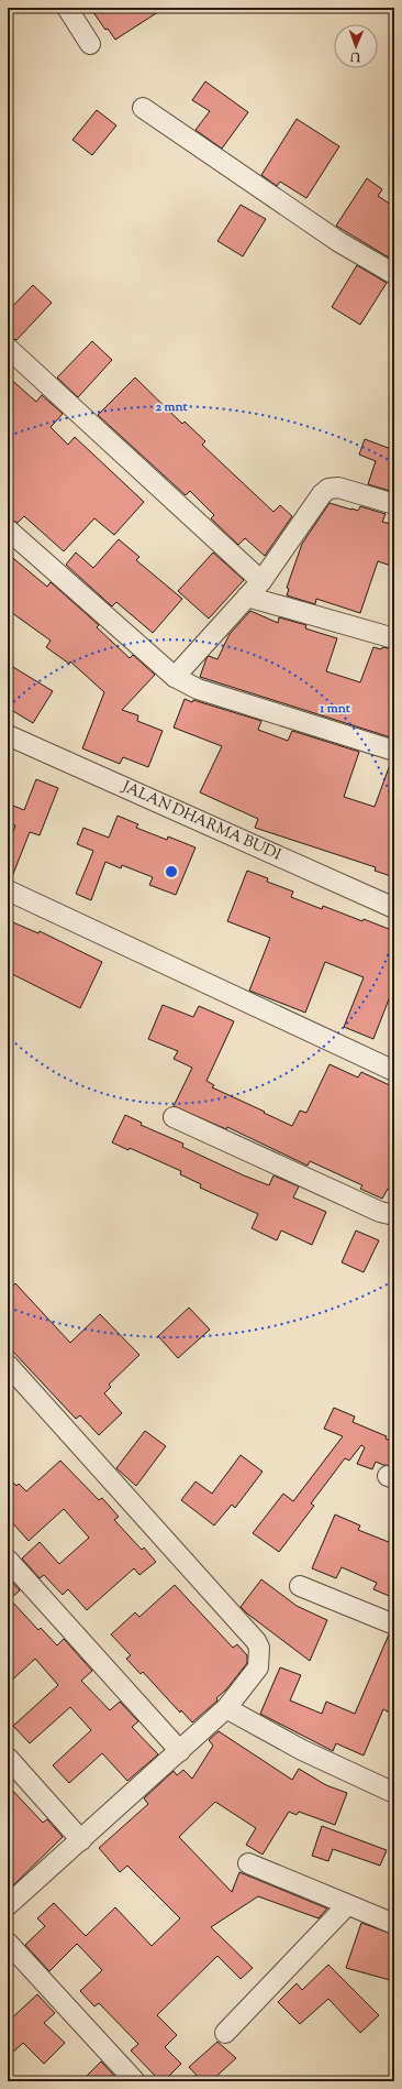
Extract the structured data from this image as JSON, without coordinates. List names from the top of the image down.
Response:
{
  "streets": {
    "street": ["JALAN DHARMA BUDI"]
  },
  "north": "bottom",
  "rings": ["2 mnt", "1 mnt"]
}
